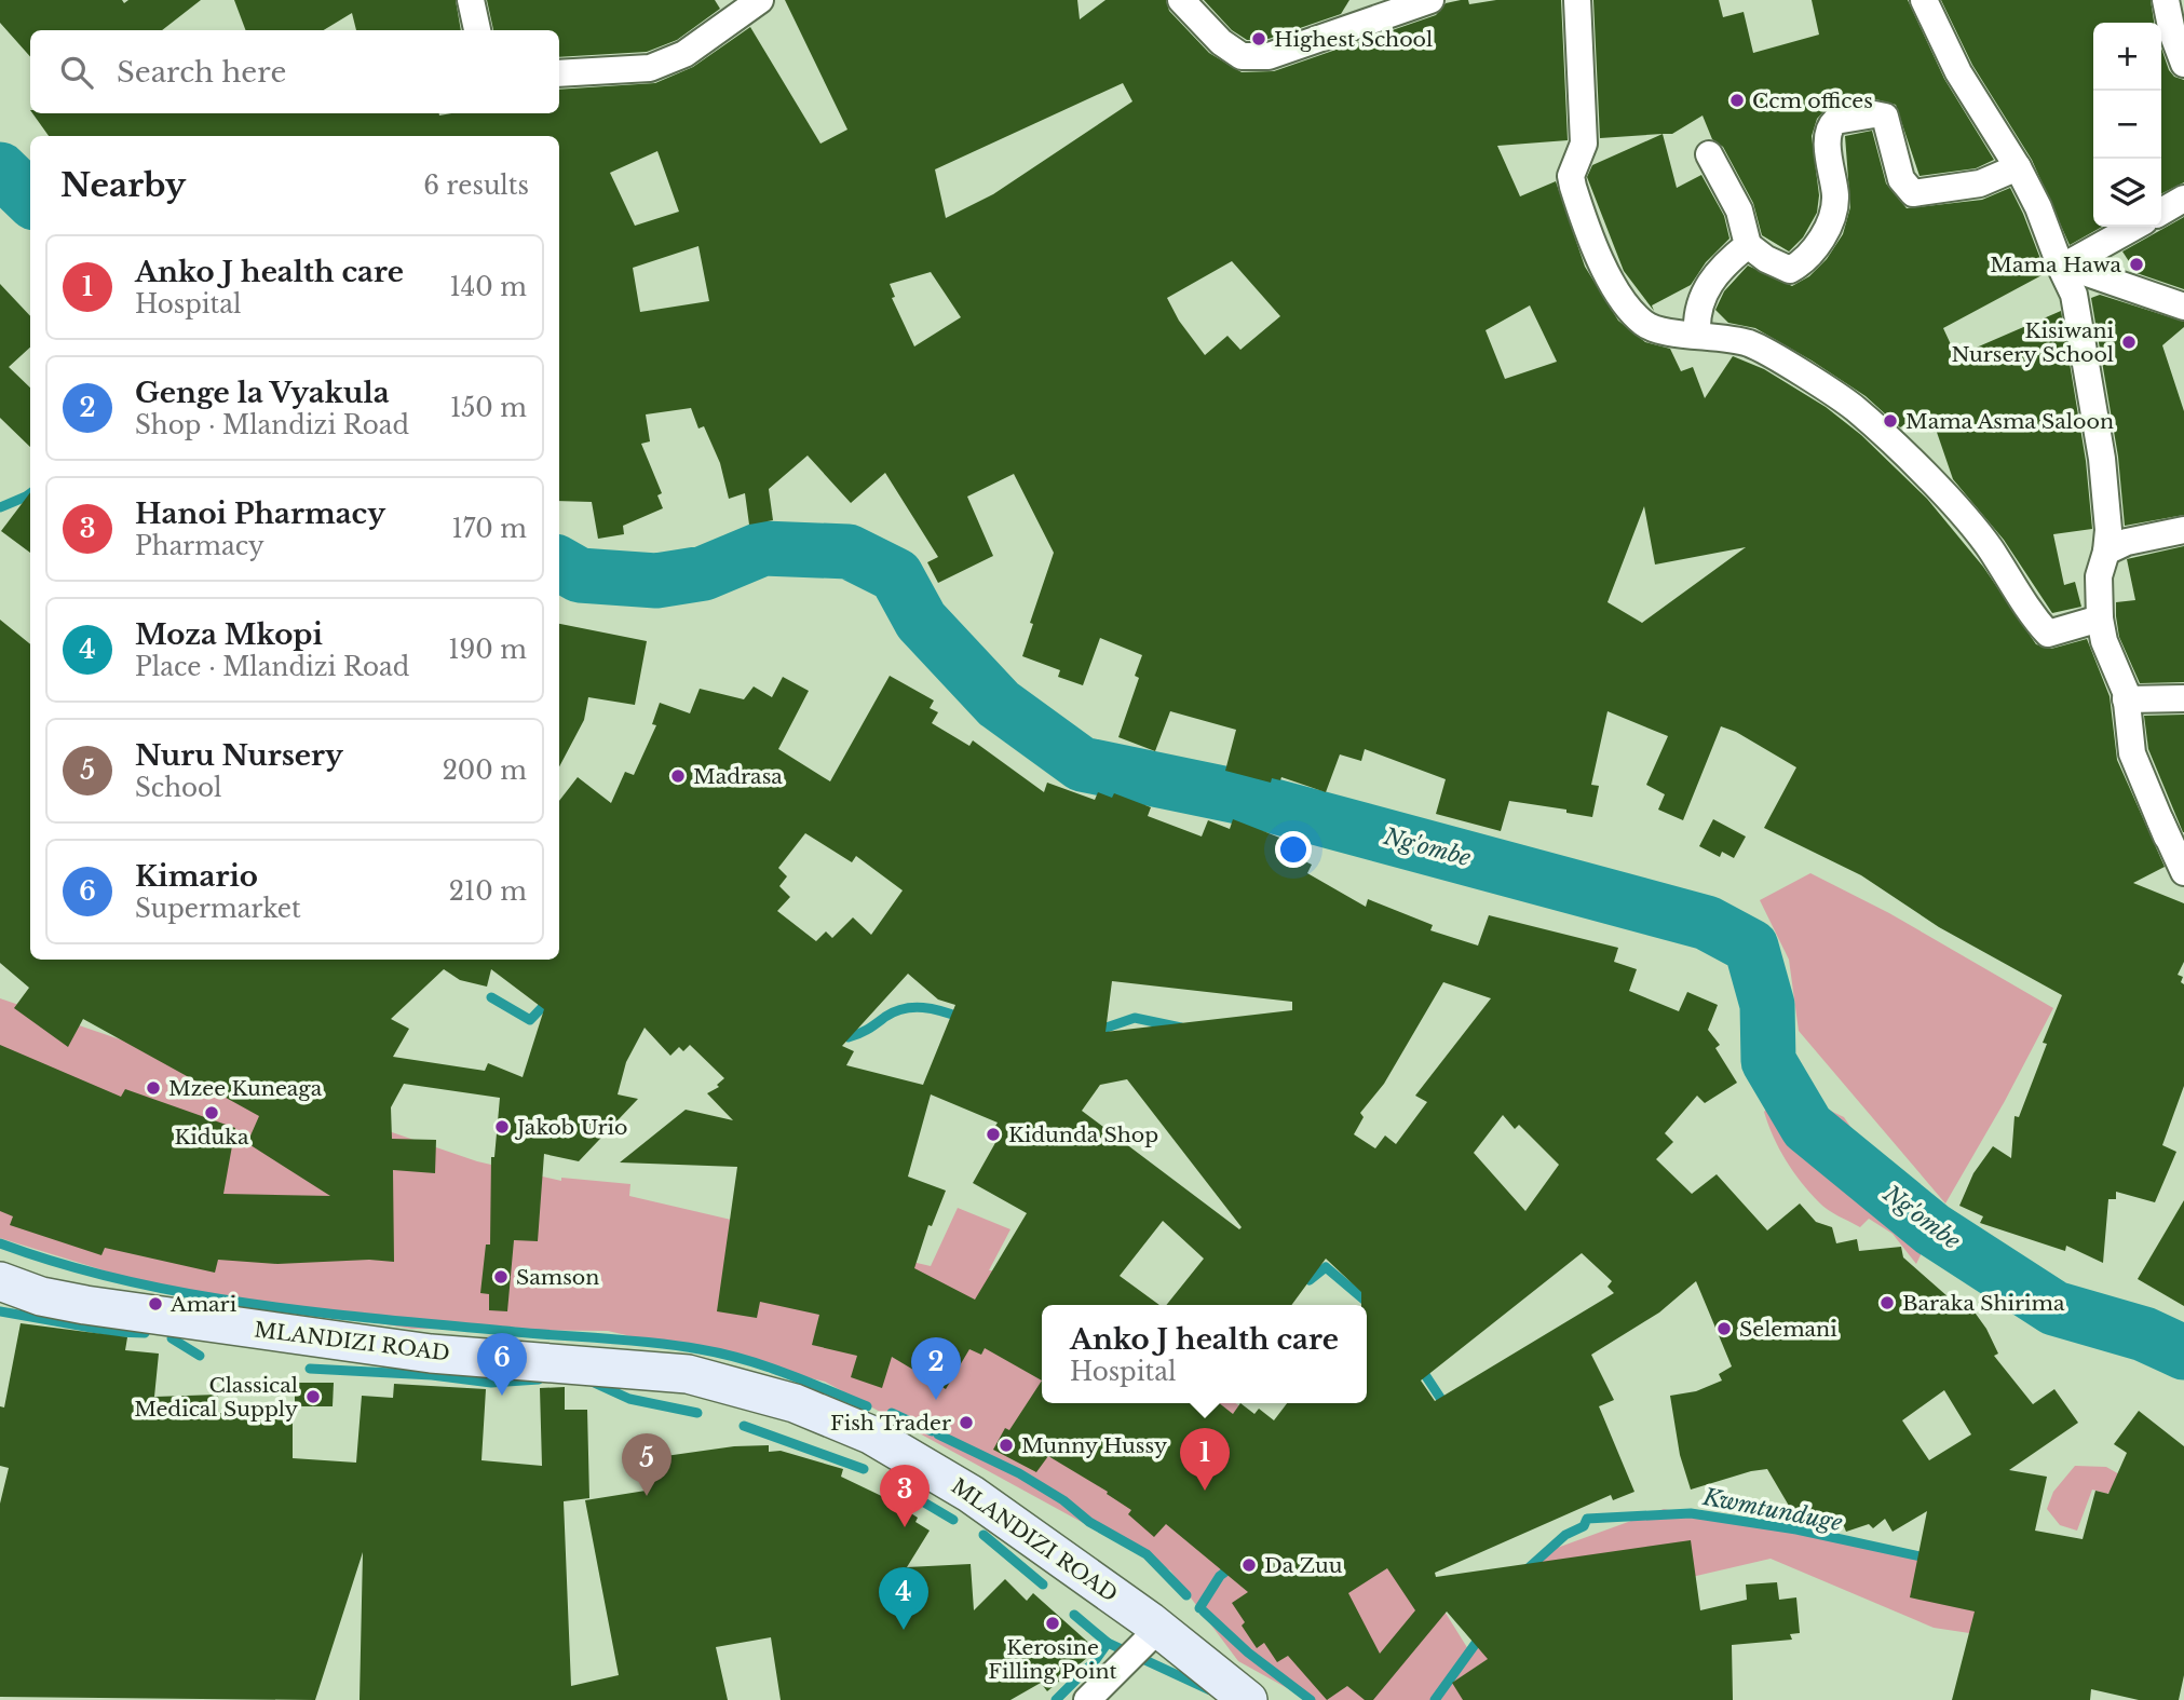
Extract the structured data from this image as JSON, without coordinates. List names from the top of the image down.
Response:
{
  "streets": {
    "street": ["MLANDIZI ROAD"]
  },
  "water": ["Ng'ombe", "Kwmtunduge"],
  "places": [
    "Highest School",
    "Ccm offices",
    "Mama Hawa",
    "Kisiwani Nursery School",
    "Mama Asma Saloon",
    "Madrasa",
    "Mzee Kuneaga",
    "Kiduka",
    "Jakob Urio",
    "Kidunda Shop",
    "Samson",
    "Baraka Shirima",
    "Amari",
    "Selemani",
    "Classical Medical Supply",
    "Fish Trader",
    "Munny Hussy",
    "Da Zuu",
    "Kerosine Filling Point"
  ],
  "page": {
    "map_buttons": ["+", "−"],
    "search": "Search here",
    "heading": ["Nearby", "6 results"],
    "list": [
      {
        "mark": "1",
        "name": "Anko J health care",
        "note": "Hospital",
        "value": "140 m"
      },
      {
        "mark": "2",
        "name": "Genge la Vyakula",
        "note": "Shop · Mlandizi Road",
        "value": "150 m"
      },
      {
        "mark": "3",
        "name": "Hanoi Pharmacy",
        "note": "Pharmacy",
        "value": "170 m"
      },
      {
        "mark": "4",
        "name": "Moza Mkopi",
        "note": "Place · Mlandizi Road",
        "value": "190 m"
      },
      {
        "mark": "5",
        "name": "Nuru Nursery",
        "note": "School",
        "value": "200 m"
      },
      {
        "mark": "6",
        "name": "Kimario",
        "note": "Supermarket",
        "value": "210 m"
      }
    ],
    "popup": ["Anko J health care", "Hospital"],
    "pins": [
      "6",
      "2",
      "1",
      "5",
      "3",
      "4"
    ]
  }
}
